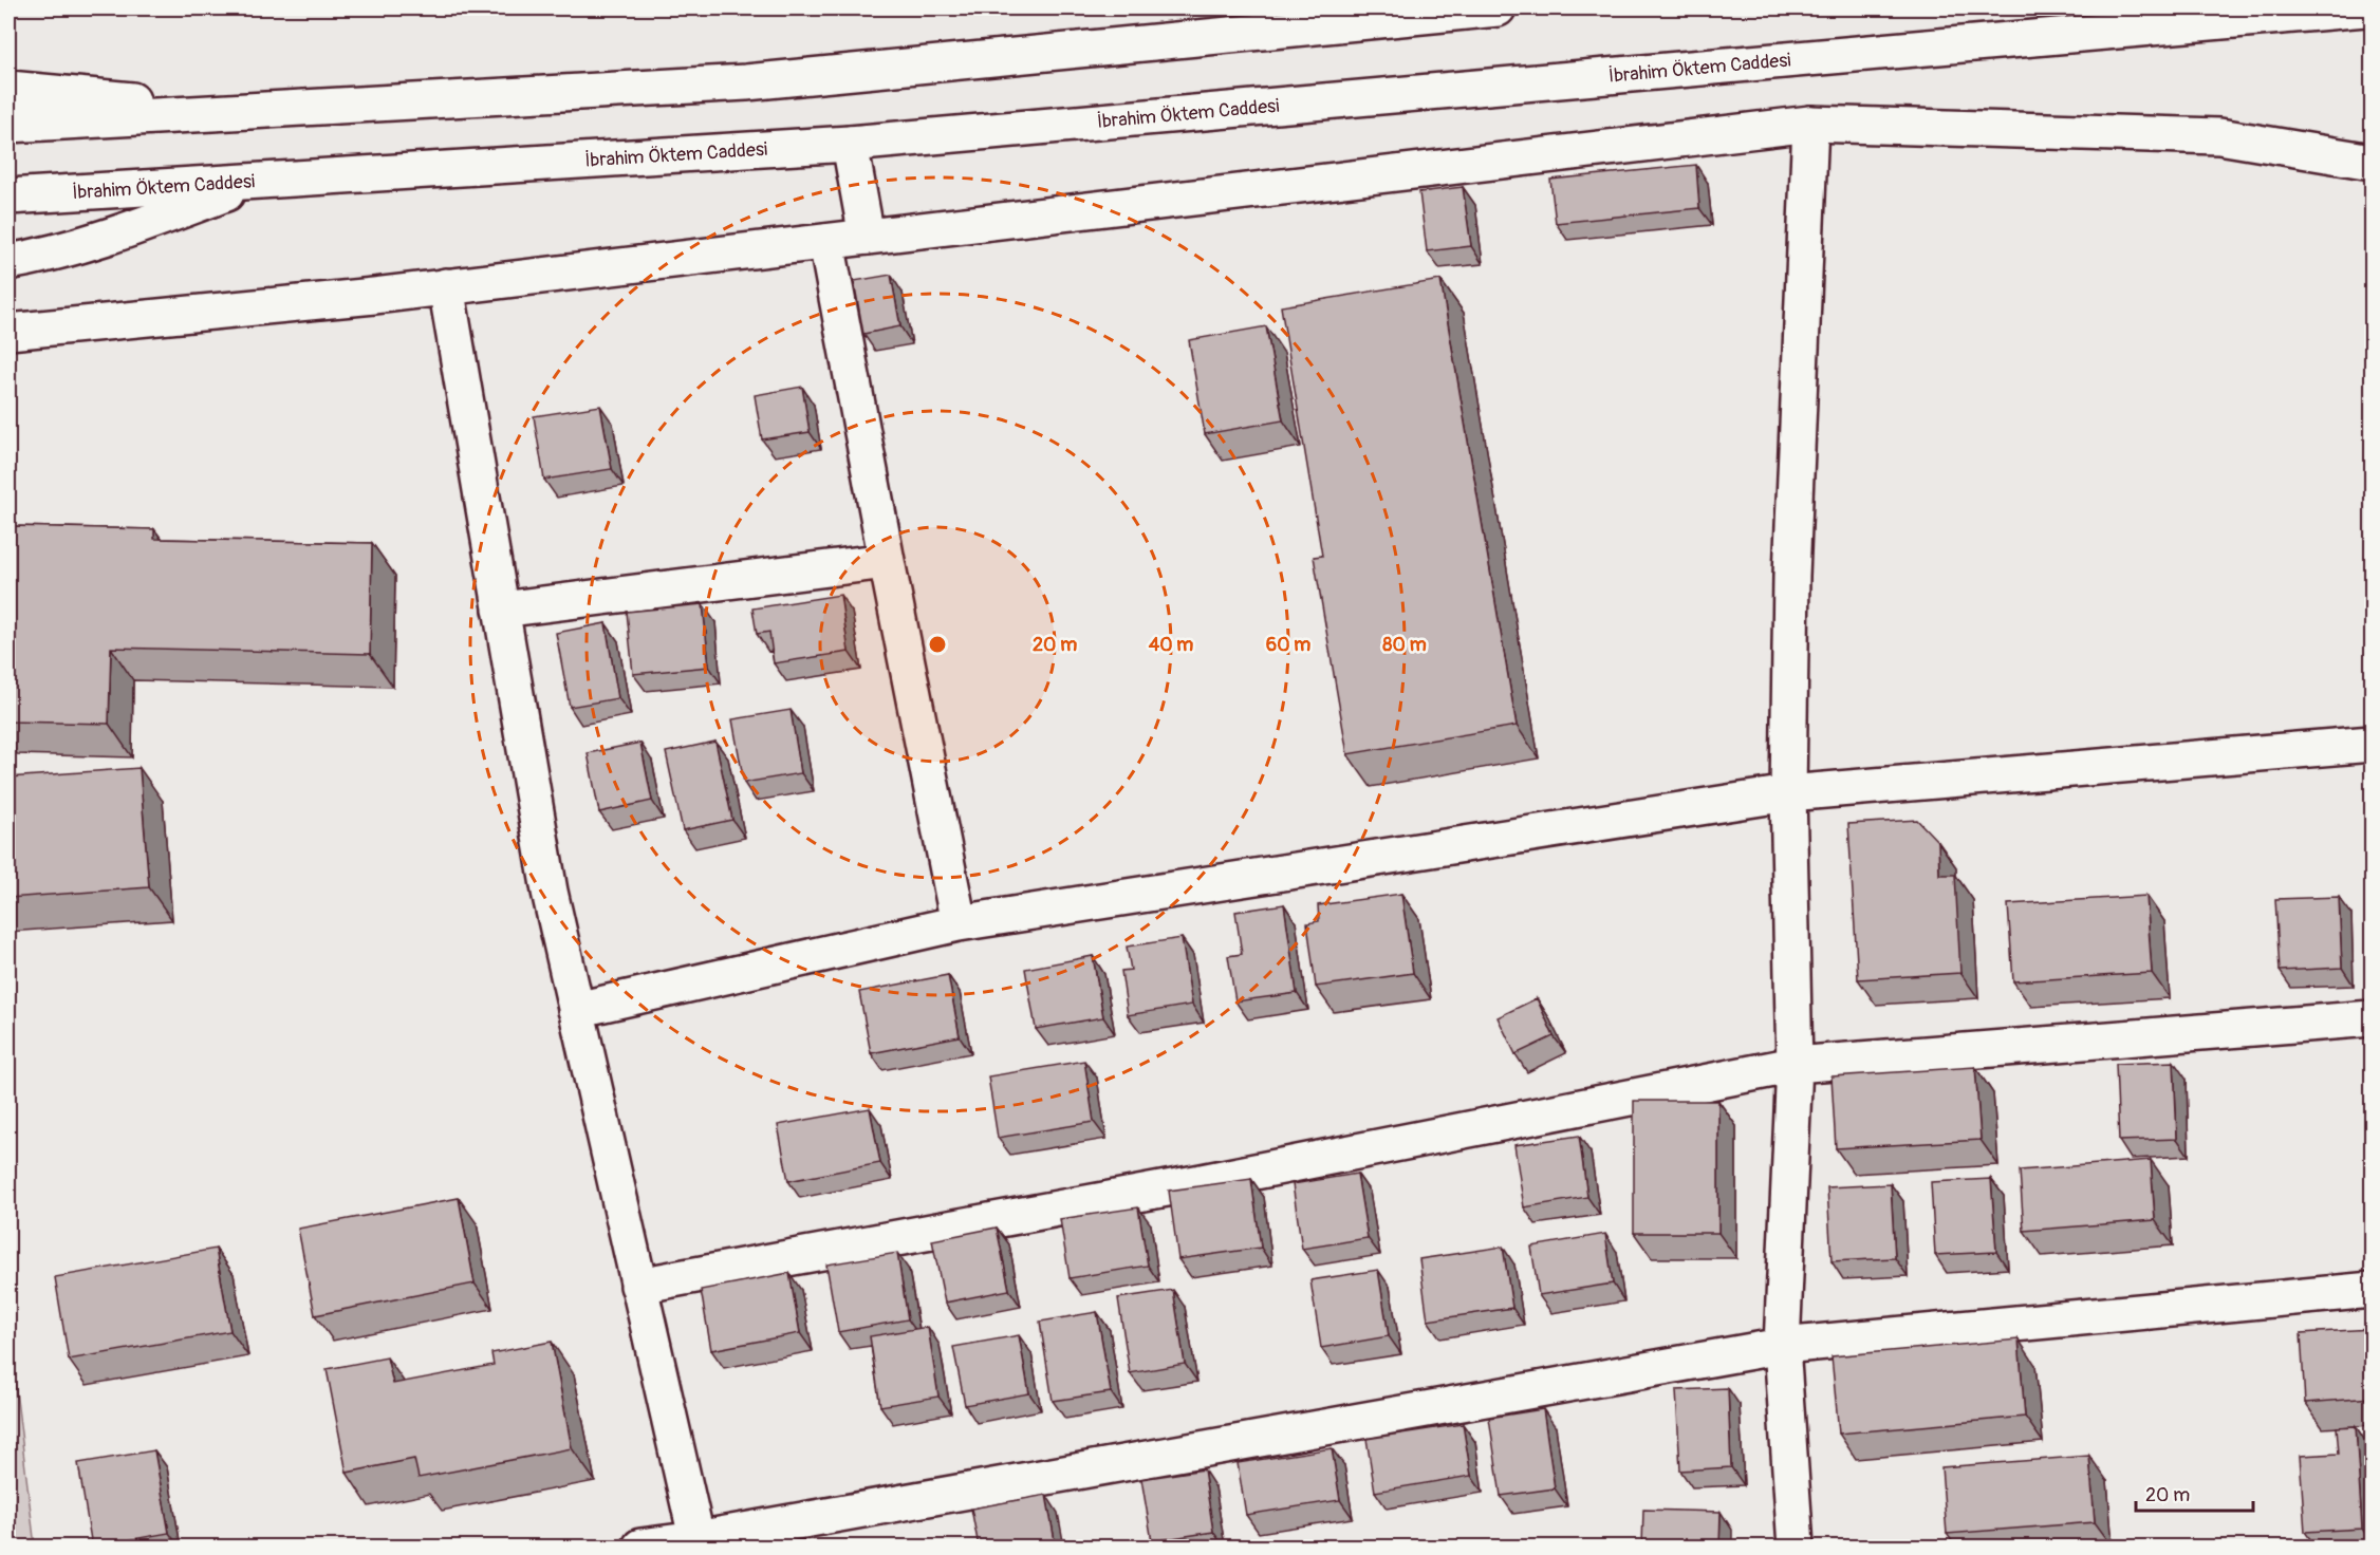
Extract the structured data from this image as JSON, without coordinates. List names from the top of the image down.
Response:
{
  "streets": {
    "street": ["İbrahim Öktem Caddesi"]
  },
  "scale_bar": "20 m",
  "rings": [
    "20 m",
    "40 m",
    "60 m",
    "80 m"
  ]
}
